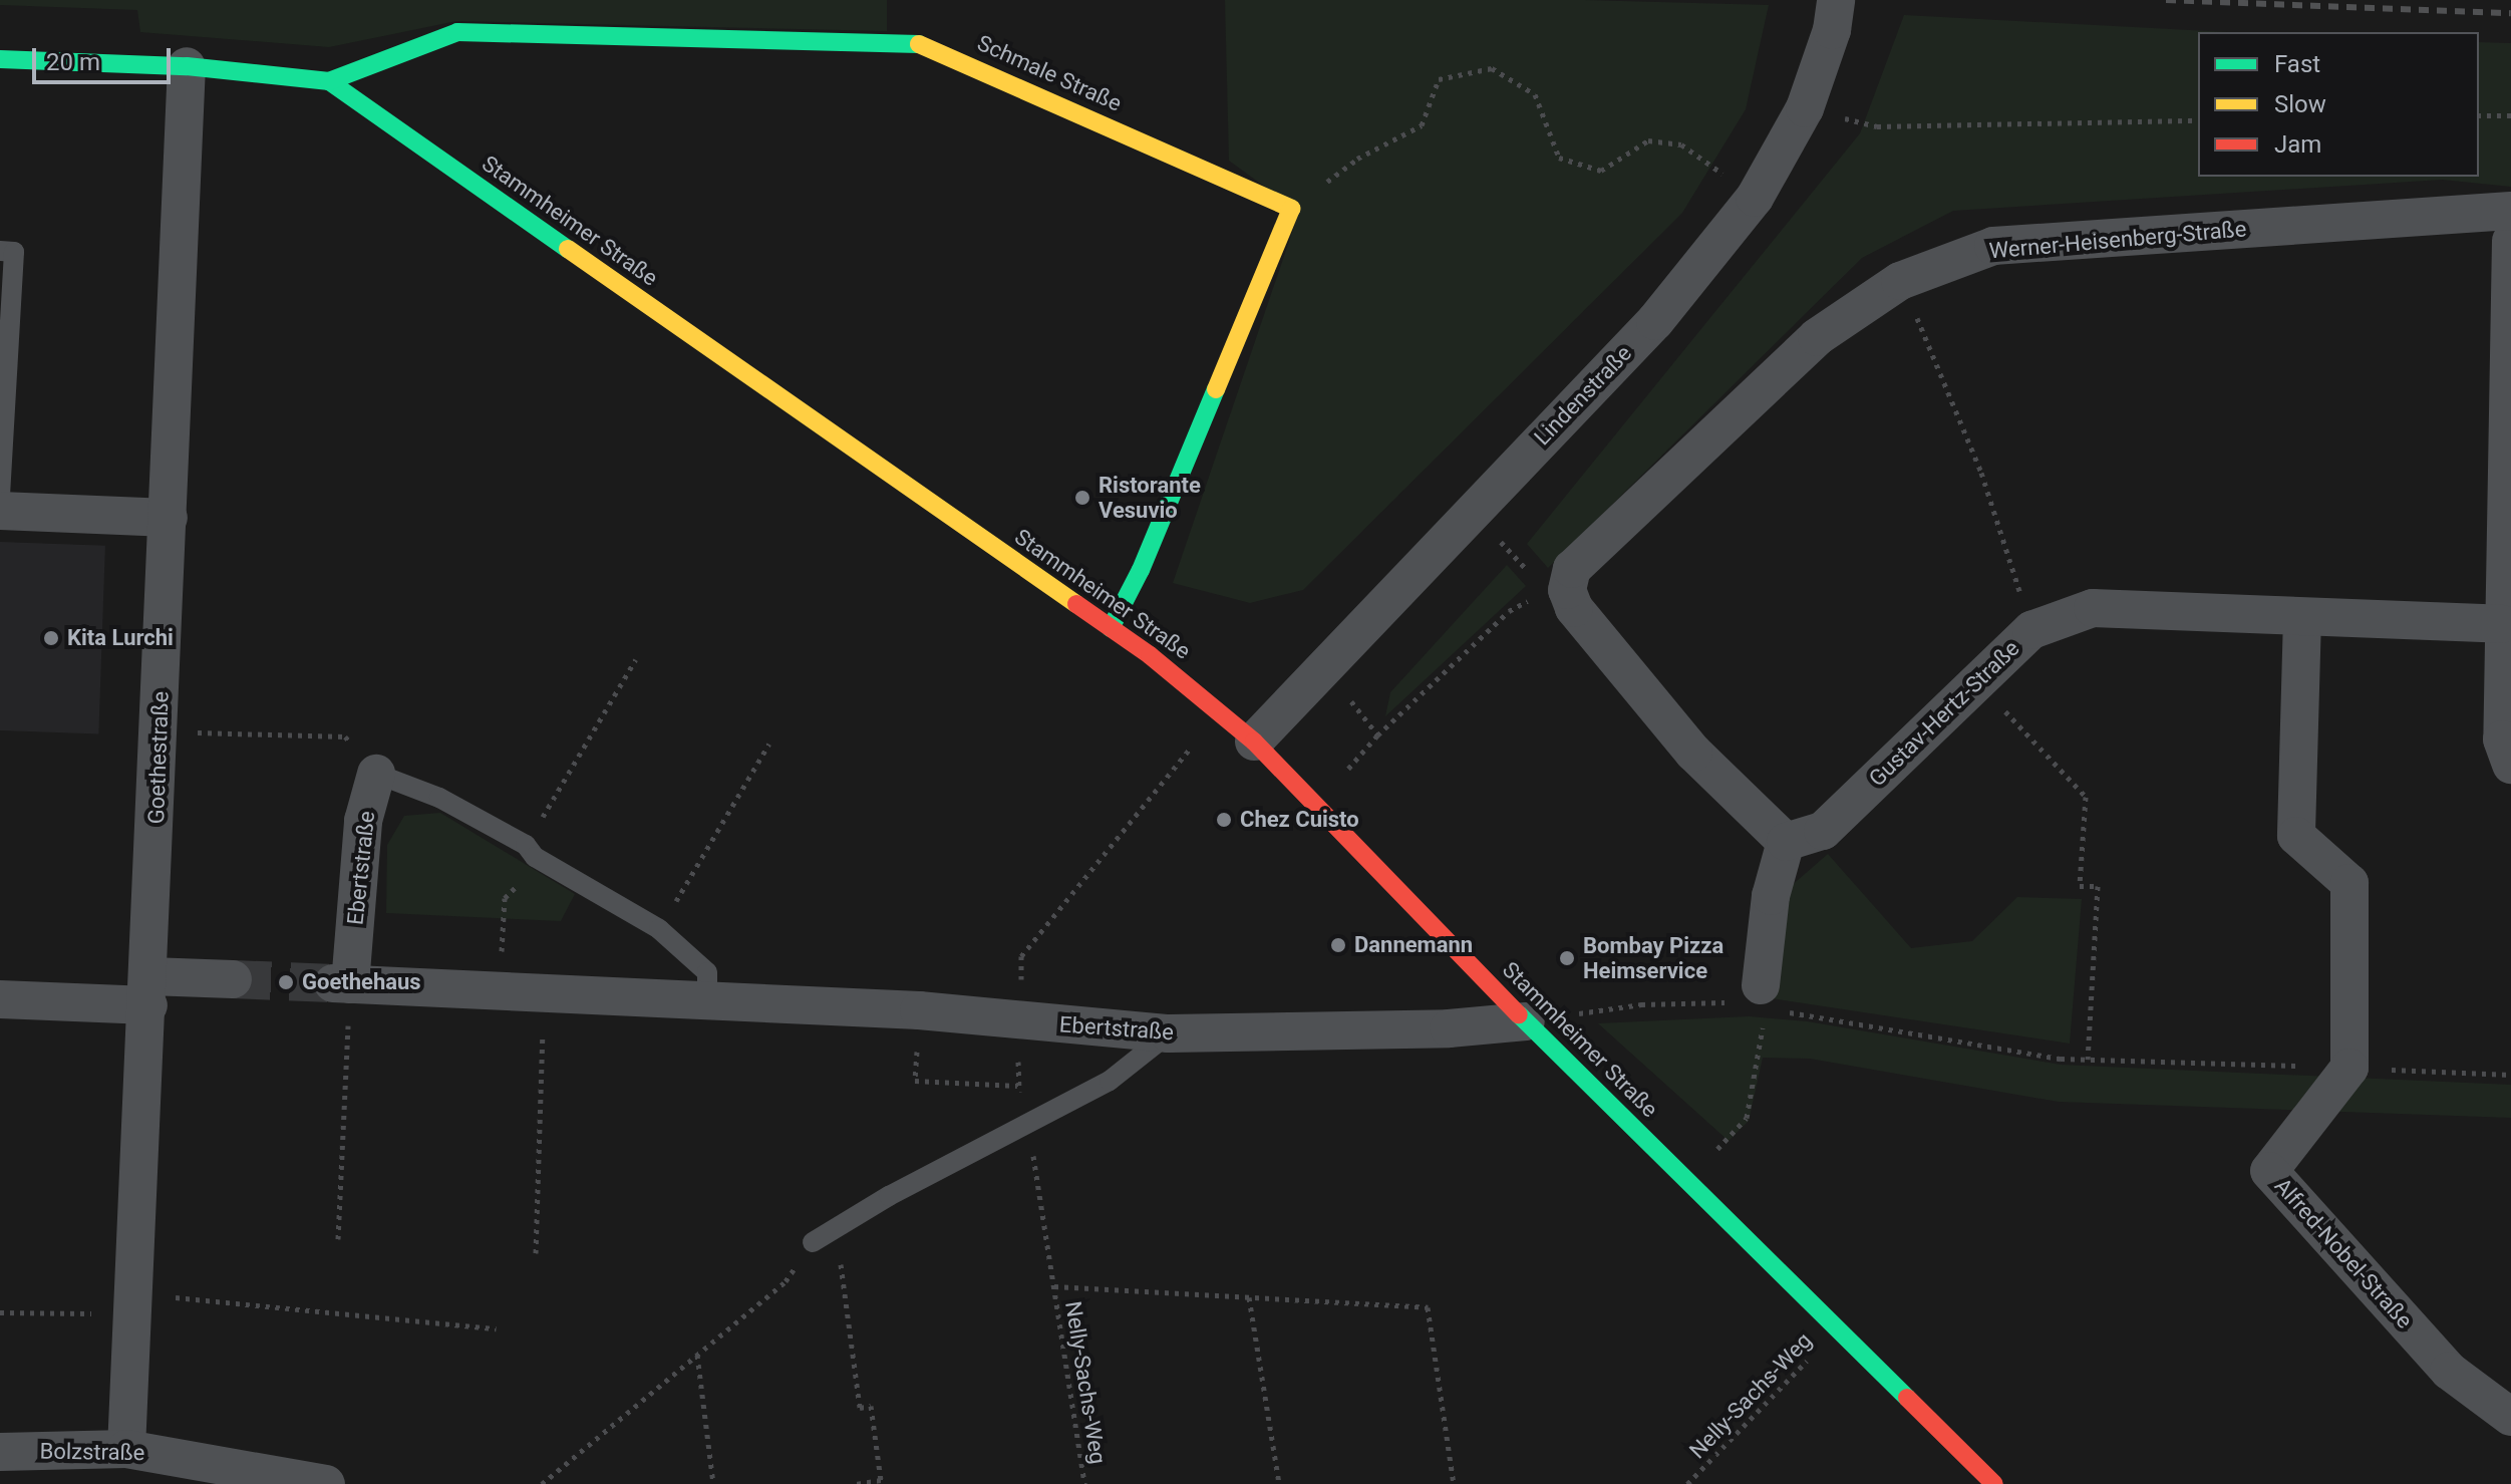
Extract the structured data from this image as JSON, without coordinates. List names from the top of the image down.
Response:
{
  "streets": {
    "main road": ["Schmale Straße", "Stammheimer Straße"],
    "street": [
      "Werner-Heisenberg-Straße",
      "Lindenstraße",
      "Gustav-Hertz-Straße",
      "Goethestraße",
      "Ebertstraße",
      "Alfred-Nobel-Straße",
      "Bolzstraße"
    ],
    "path": ["Nelly-Sachs-Weg"]
  },
  "crossings": [
    ["Schmale Straße", "Stammheimer Straße"],
    ["Stammheimer Straße", "Lindenstraße"],
    ["Stammheimer Straße", "Goethestraße"],
    ["Stammheimer Straße", "Ebertstraße"],
    ["Stammheimer Straße", "Nelly-Sachs-Weg"],
    ["Goethestraße", "Bolzstraße"],
    ["Ebertstraße", "Nelly-Sachs-Weg"]
  ],
  "places": [
    "Ristorante Vesuvio",
    "Kita Lurchi",
    "Chez Cuisto",
    "Dannemann",
    "Bombay Pizza Heimservice",
    "Goethehaus"
  ],
  "legend": ["Fast", "Slow", "Jam"],
  "scale_bar": "20 m"
}
